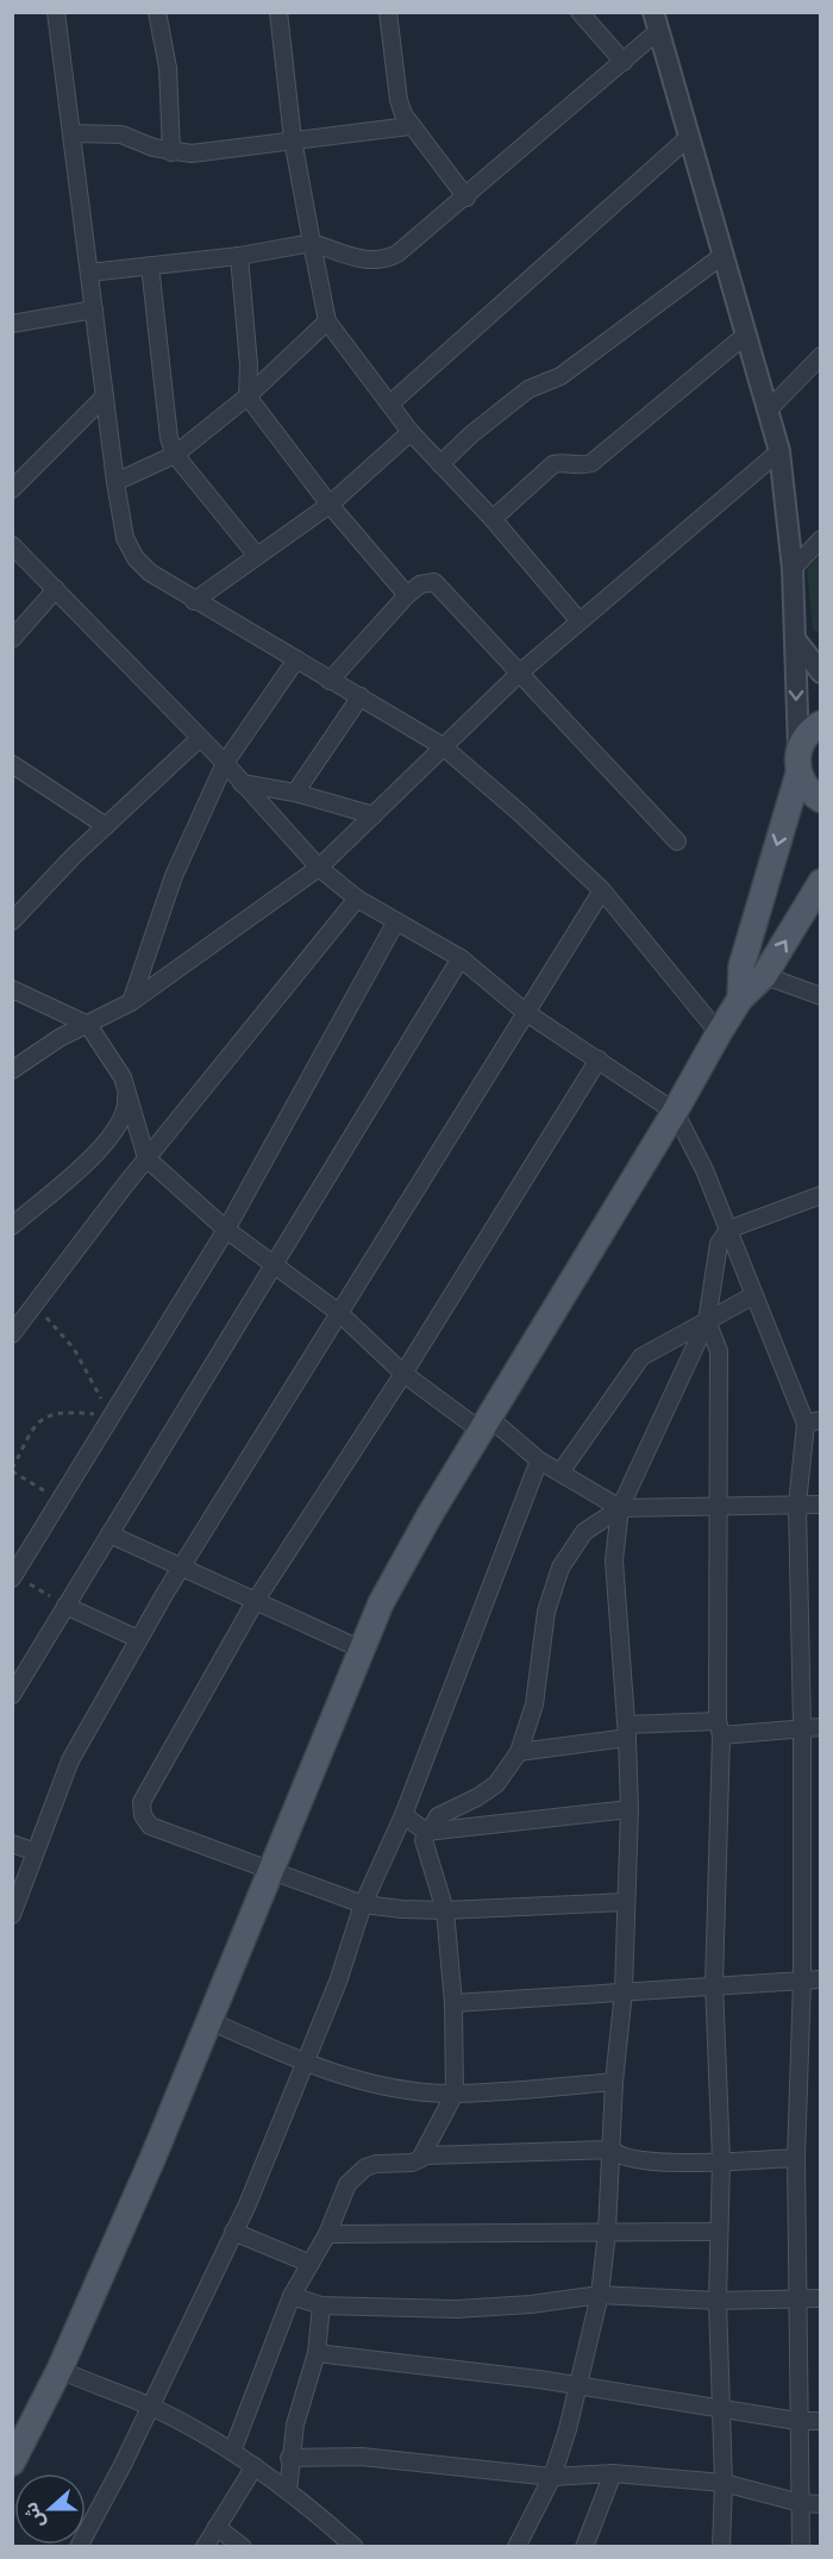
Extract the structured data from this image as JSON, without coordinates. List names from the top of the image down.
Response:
{
  "north": "left"
}
